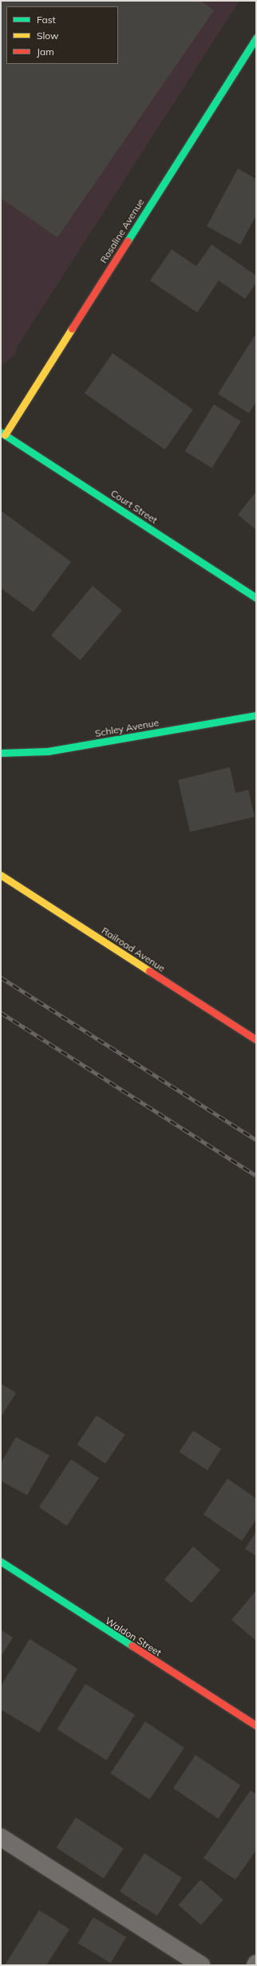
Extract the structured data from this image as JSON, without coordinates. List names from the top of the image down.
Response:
{
  "streets": {
    "street": [
      "Rosaline Avenue",
      "Court Street",
      "Schley Avenue",
      "Railroad Avenue",
      "Waldon Street"
    ]
  },
  "crossings": [
    ["Rosaline Avenue", "Court Street"]
  ],
  "legend": ["Fast", "Slow", "Jam"]
}
